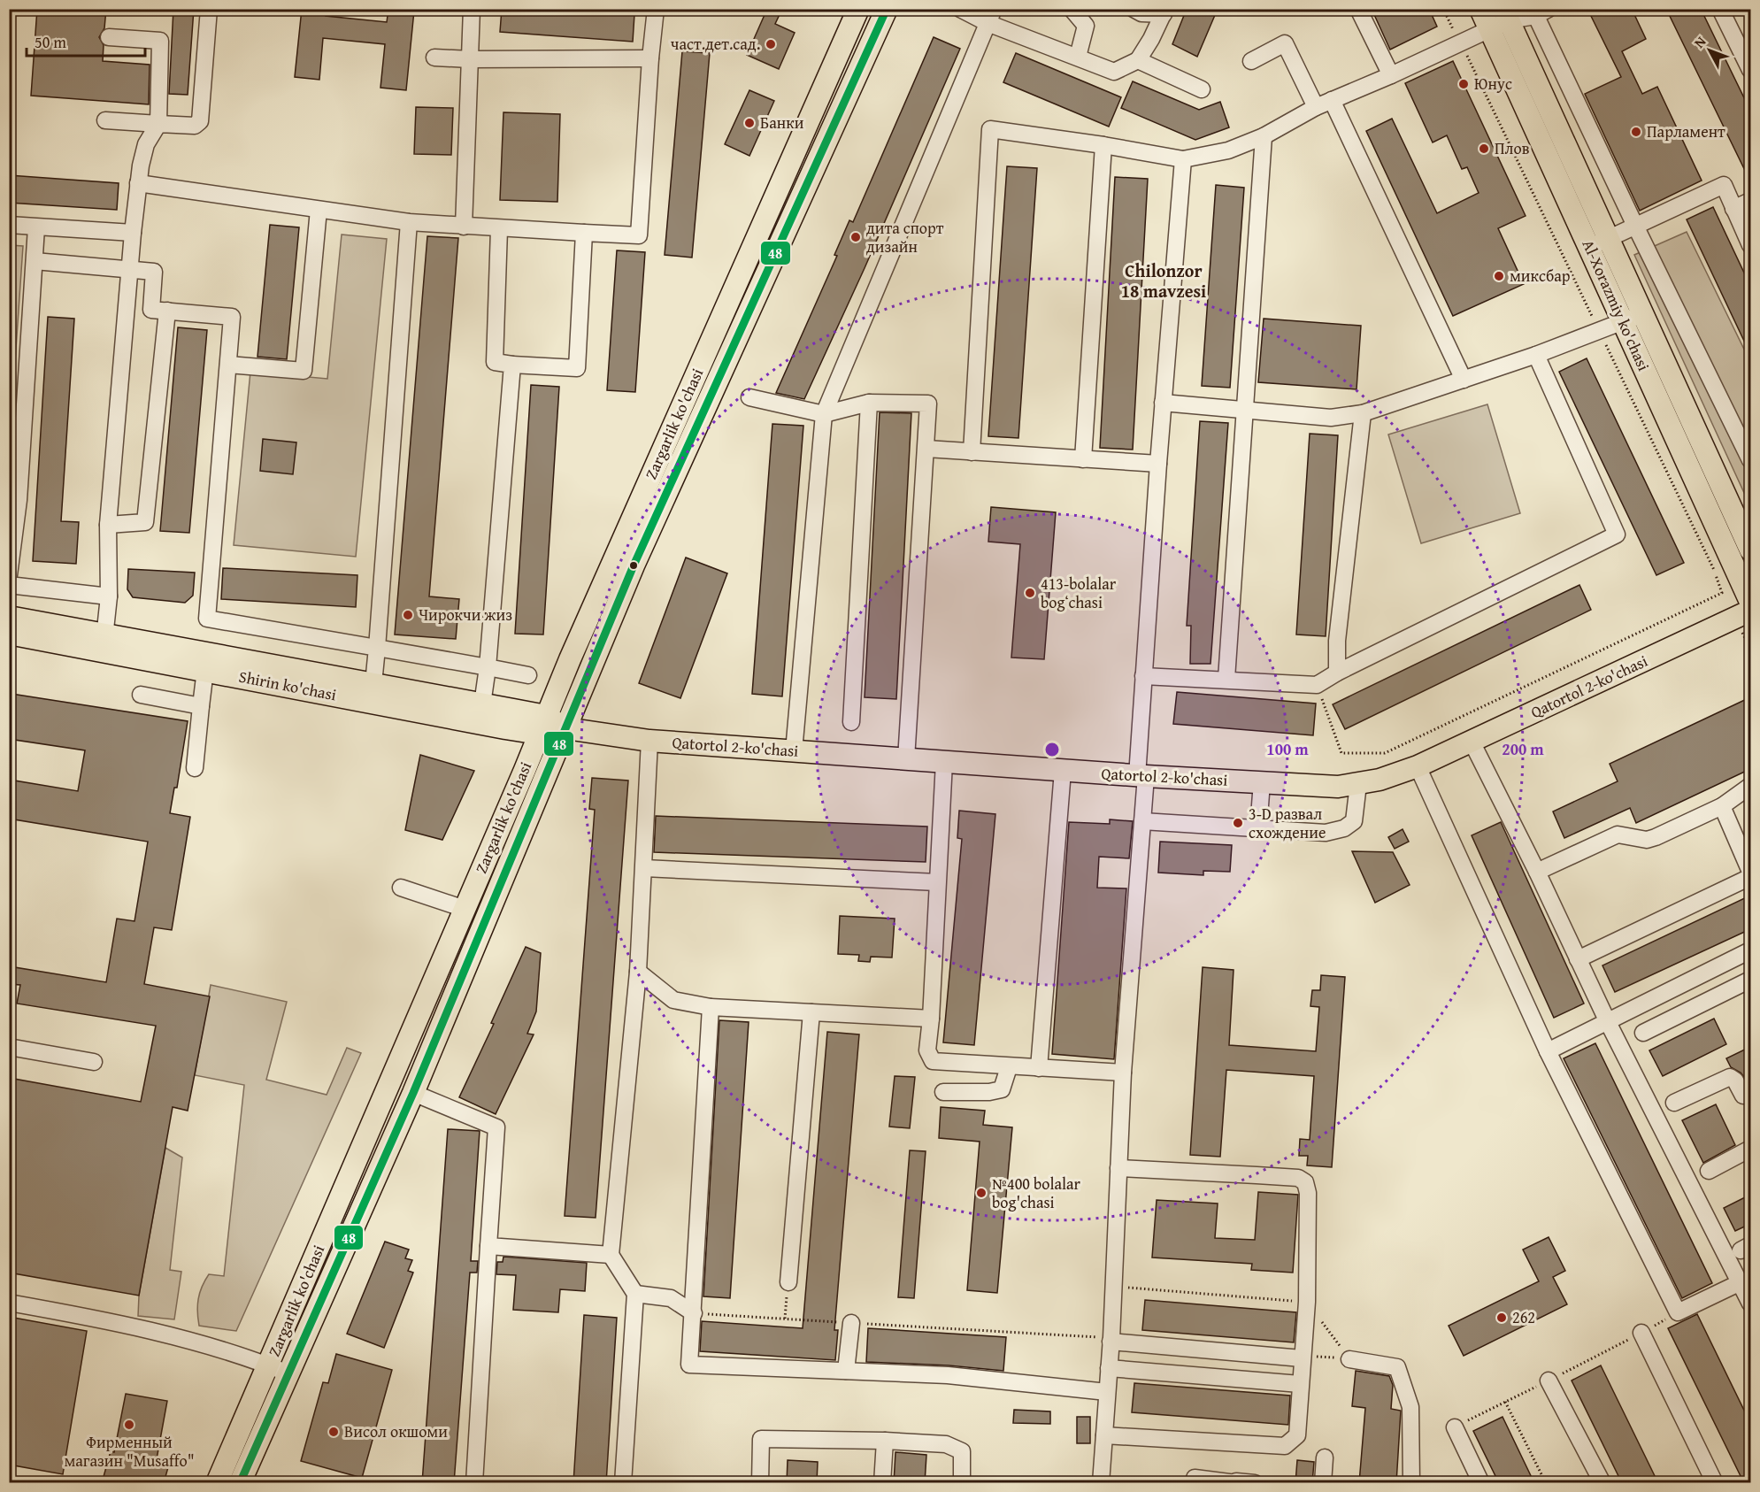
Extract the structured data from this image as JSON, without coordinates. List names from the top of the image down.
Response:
{
  "streets": {
    "main road": [
      "Al-Xorazmiy ko'chasi",
      "Zargarlik ko'chasi",
      "Shirin ko'chasi",
      "Qatortol 2-ko'chasi"
    ]
  },
  "crossings": [
    ["Zargarlik ko'chasi", "Shirin ko'chasi"],
    ["Zargarlik ko'chasi", "Qatortol 2-ko'chasi"],
    ["Shirin ko'chasi", "Qatortol 2-ko'chasi"]
  ],
  "districts": ["Chilonzor 18 mavzesi"],
  "places": [
    "част.дет.сад.",
    "Юнус",
    "Банки",
    "Парламент",
    "Плов",
    "дита спорт дизайн",
    "миксбар",
    "413-bolalar bogʻchasi",
    "Чирокчи жиз",
    "3-D развал схождение",
    "№400 bolalar bog'chasi",
    "262",
    "Фирменный магазин \"Musaffo\"",
    "Висол окшоми"
  ],
  "lines": ["transit line 48"],
  "scale_bar": "50 m",
  "north": "top left",
  "rings": ["100 m", "200 m"]
}
